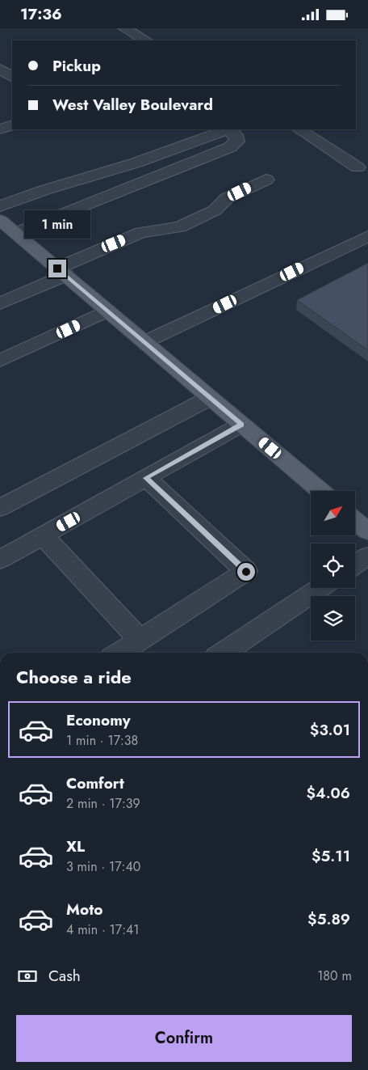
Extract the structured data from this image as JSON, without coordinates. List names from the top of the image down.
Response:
{
  "north": "top right",
  "page": {
    "status": "17:36",
    "banner": ["Pickup", "West Valley Boulevard"],
    "bubble": "1 min",
    "heading": "Choose a ride",
    "list": [
      {
        "name": "Economy",
        "note": "1 min · 17:38",
        "value": "$3.01"
      },
      {
        "name": "Comfort",
        "note": "2 min · 17:39",
        "value": "$4.06"
      },
      {
        "name": "XL",
        "note": "3 min · 17:40",
        "value": "$5.11"
      },
      {
        "name": "Moto",
        "note": "4 min · 17:41",
        "value": "$5.89"
      }
    ],
    "pay": ["Cash", "180 m"],
    "buttons": "Confirm"
  }
}
